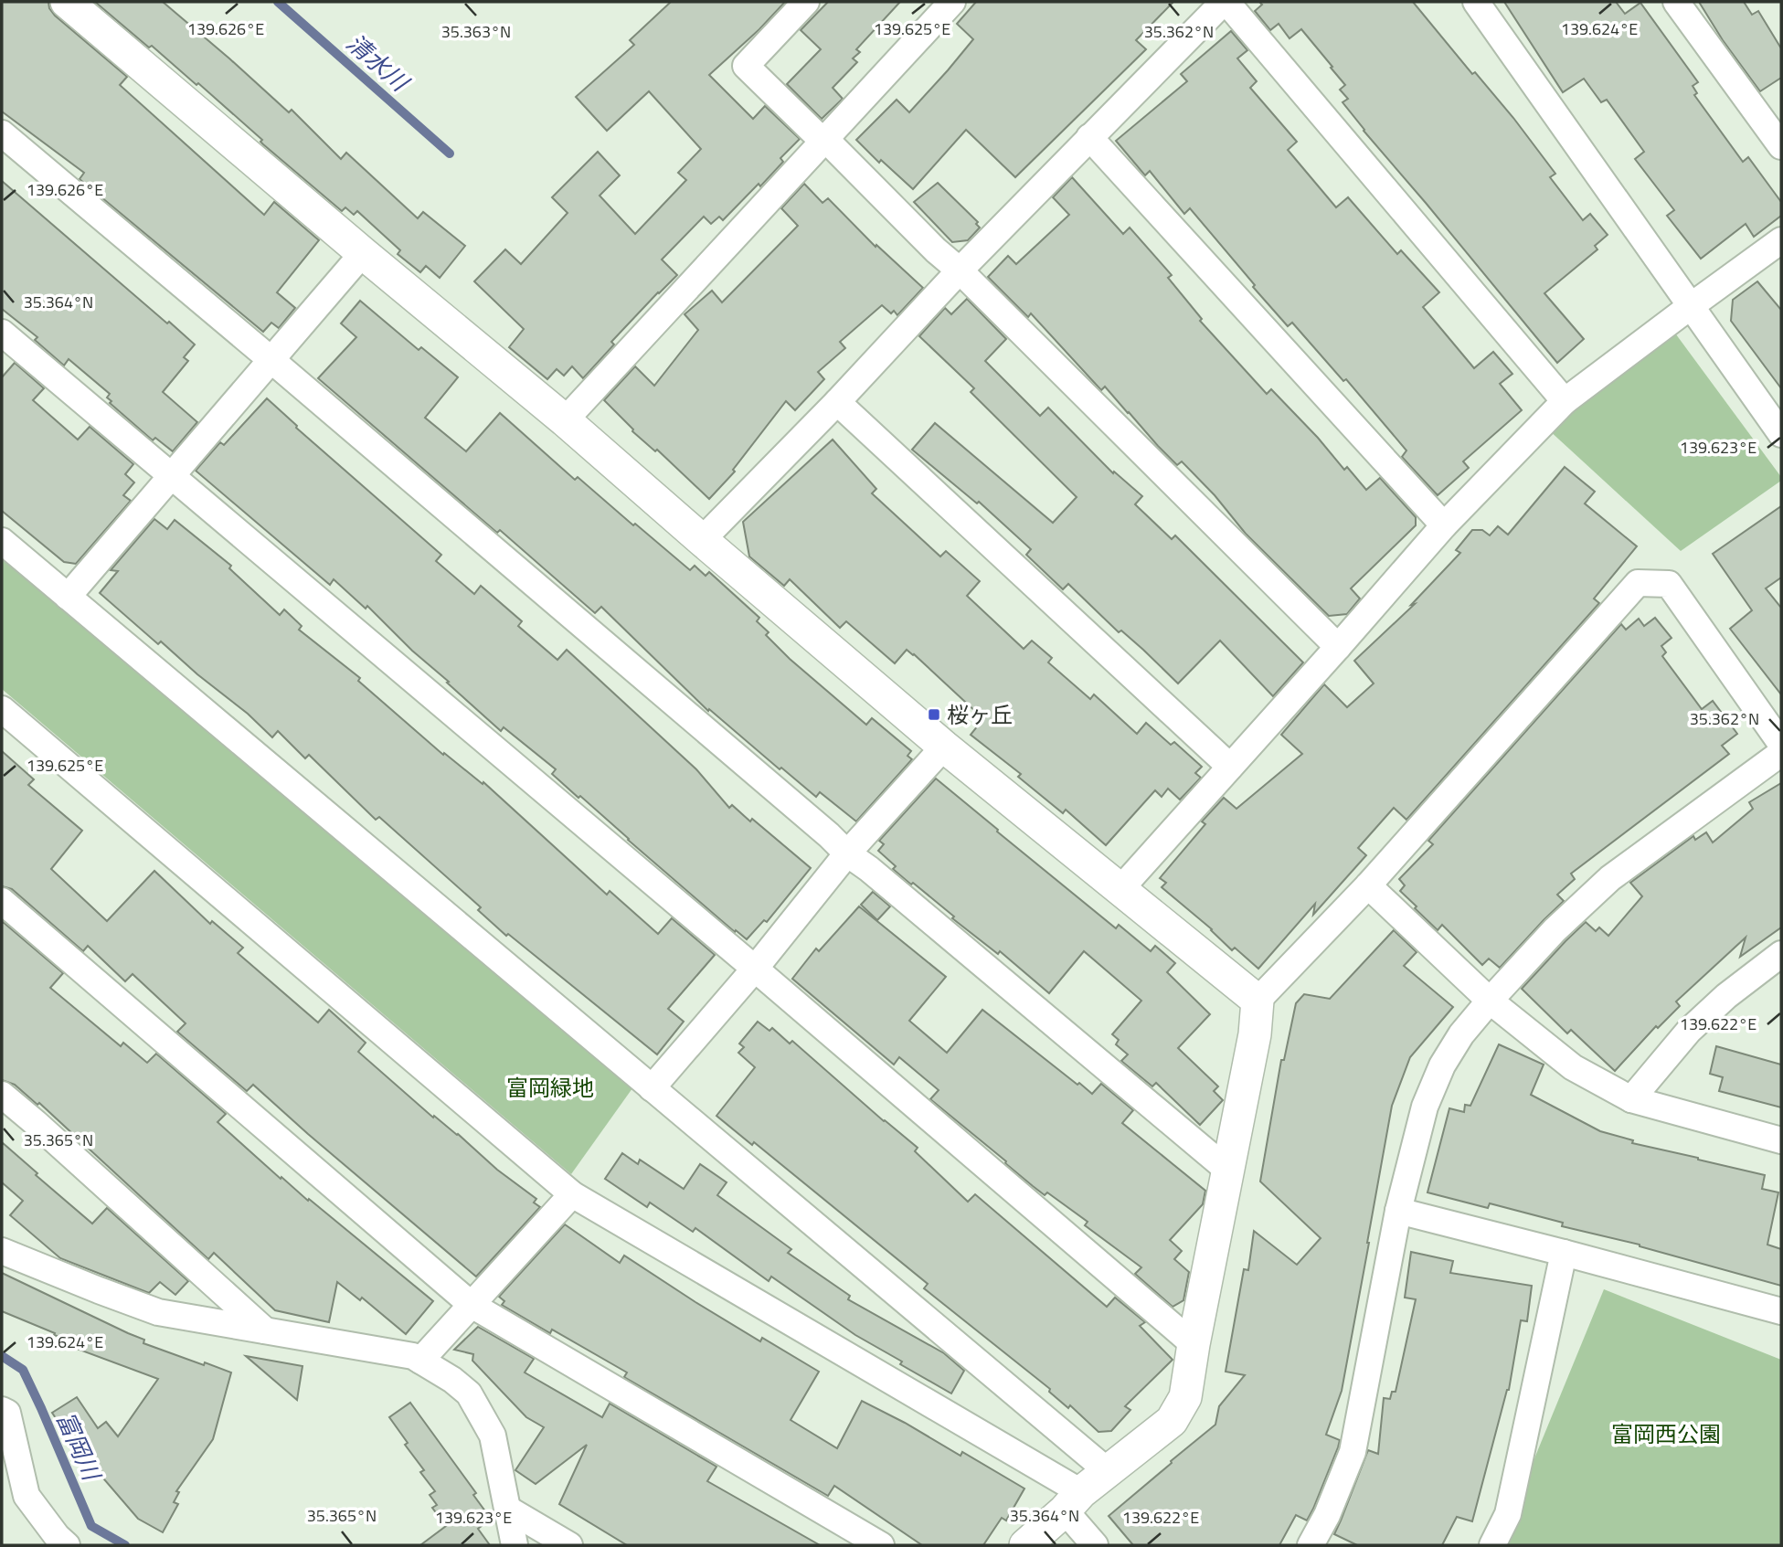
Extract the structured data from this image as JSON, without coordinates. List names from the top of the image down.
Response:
{
  "water": ["清水川", "富岡川"],
  "parks": ["富岡緑地", "富岡西公園"],
  "places": {
    "transit": ["桜ヶ丘"]
  },
  "coordinates": [
    "139.626°E",
    "139.625°E",
    "139.624°E",
    "35.363°N",
    "35.362°N",
    "35.364°N",
    "139.623°E",
    "139.622°E",
    "35.365°N"
  ]
}
